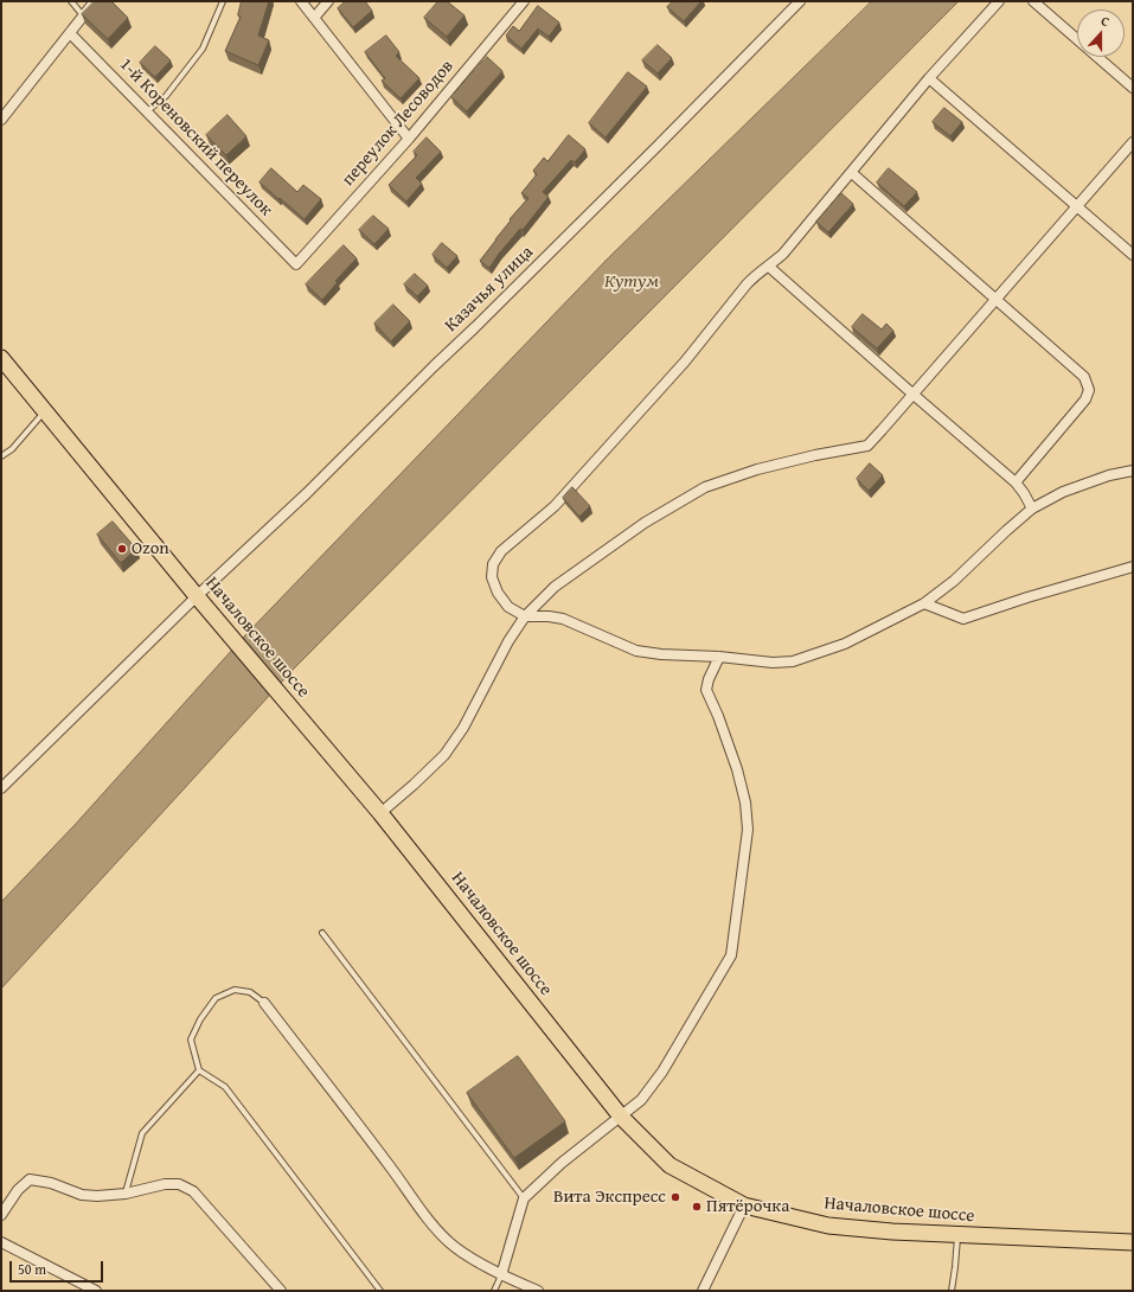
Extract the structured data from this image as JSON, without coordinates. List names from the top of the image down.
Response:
{
  "streets": {
    "main road": ["Началовское шоссе"],
    "street": ["переулок Лесоводов", "1-й Кореновский переулок", "Казачья улица"]
  },
  "crossings": [
    ["переулок Лесоводов", "1-й Кореновский переулок"],
    ["Казачья улица", "Началовское шоссе"]
  ],
  "water": ["Кутум"],
  "places": ["Ozon", "Вита Экспресс", "Пятёрочка"],
  "scale_bar": "50 m",
  "north": "top"
}
